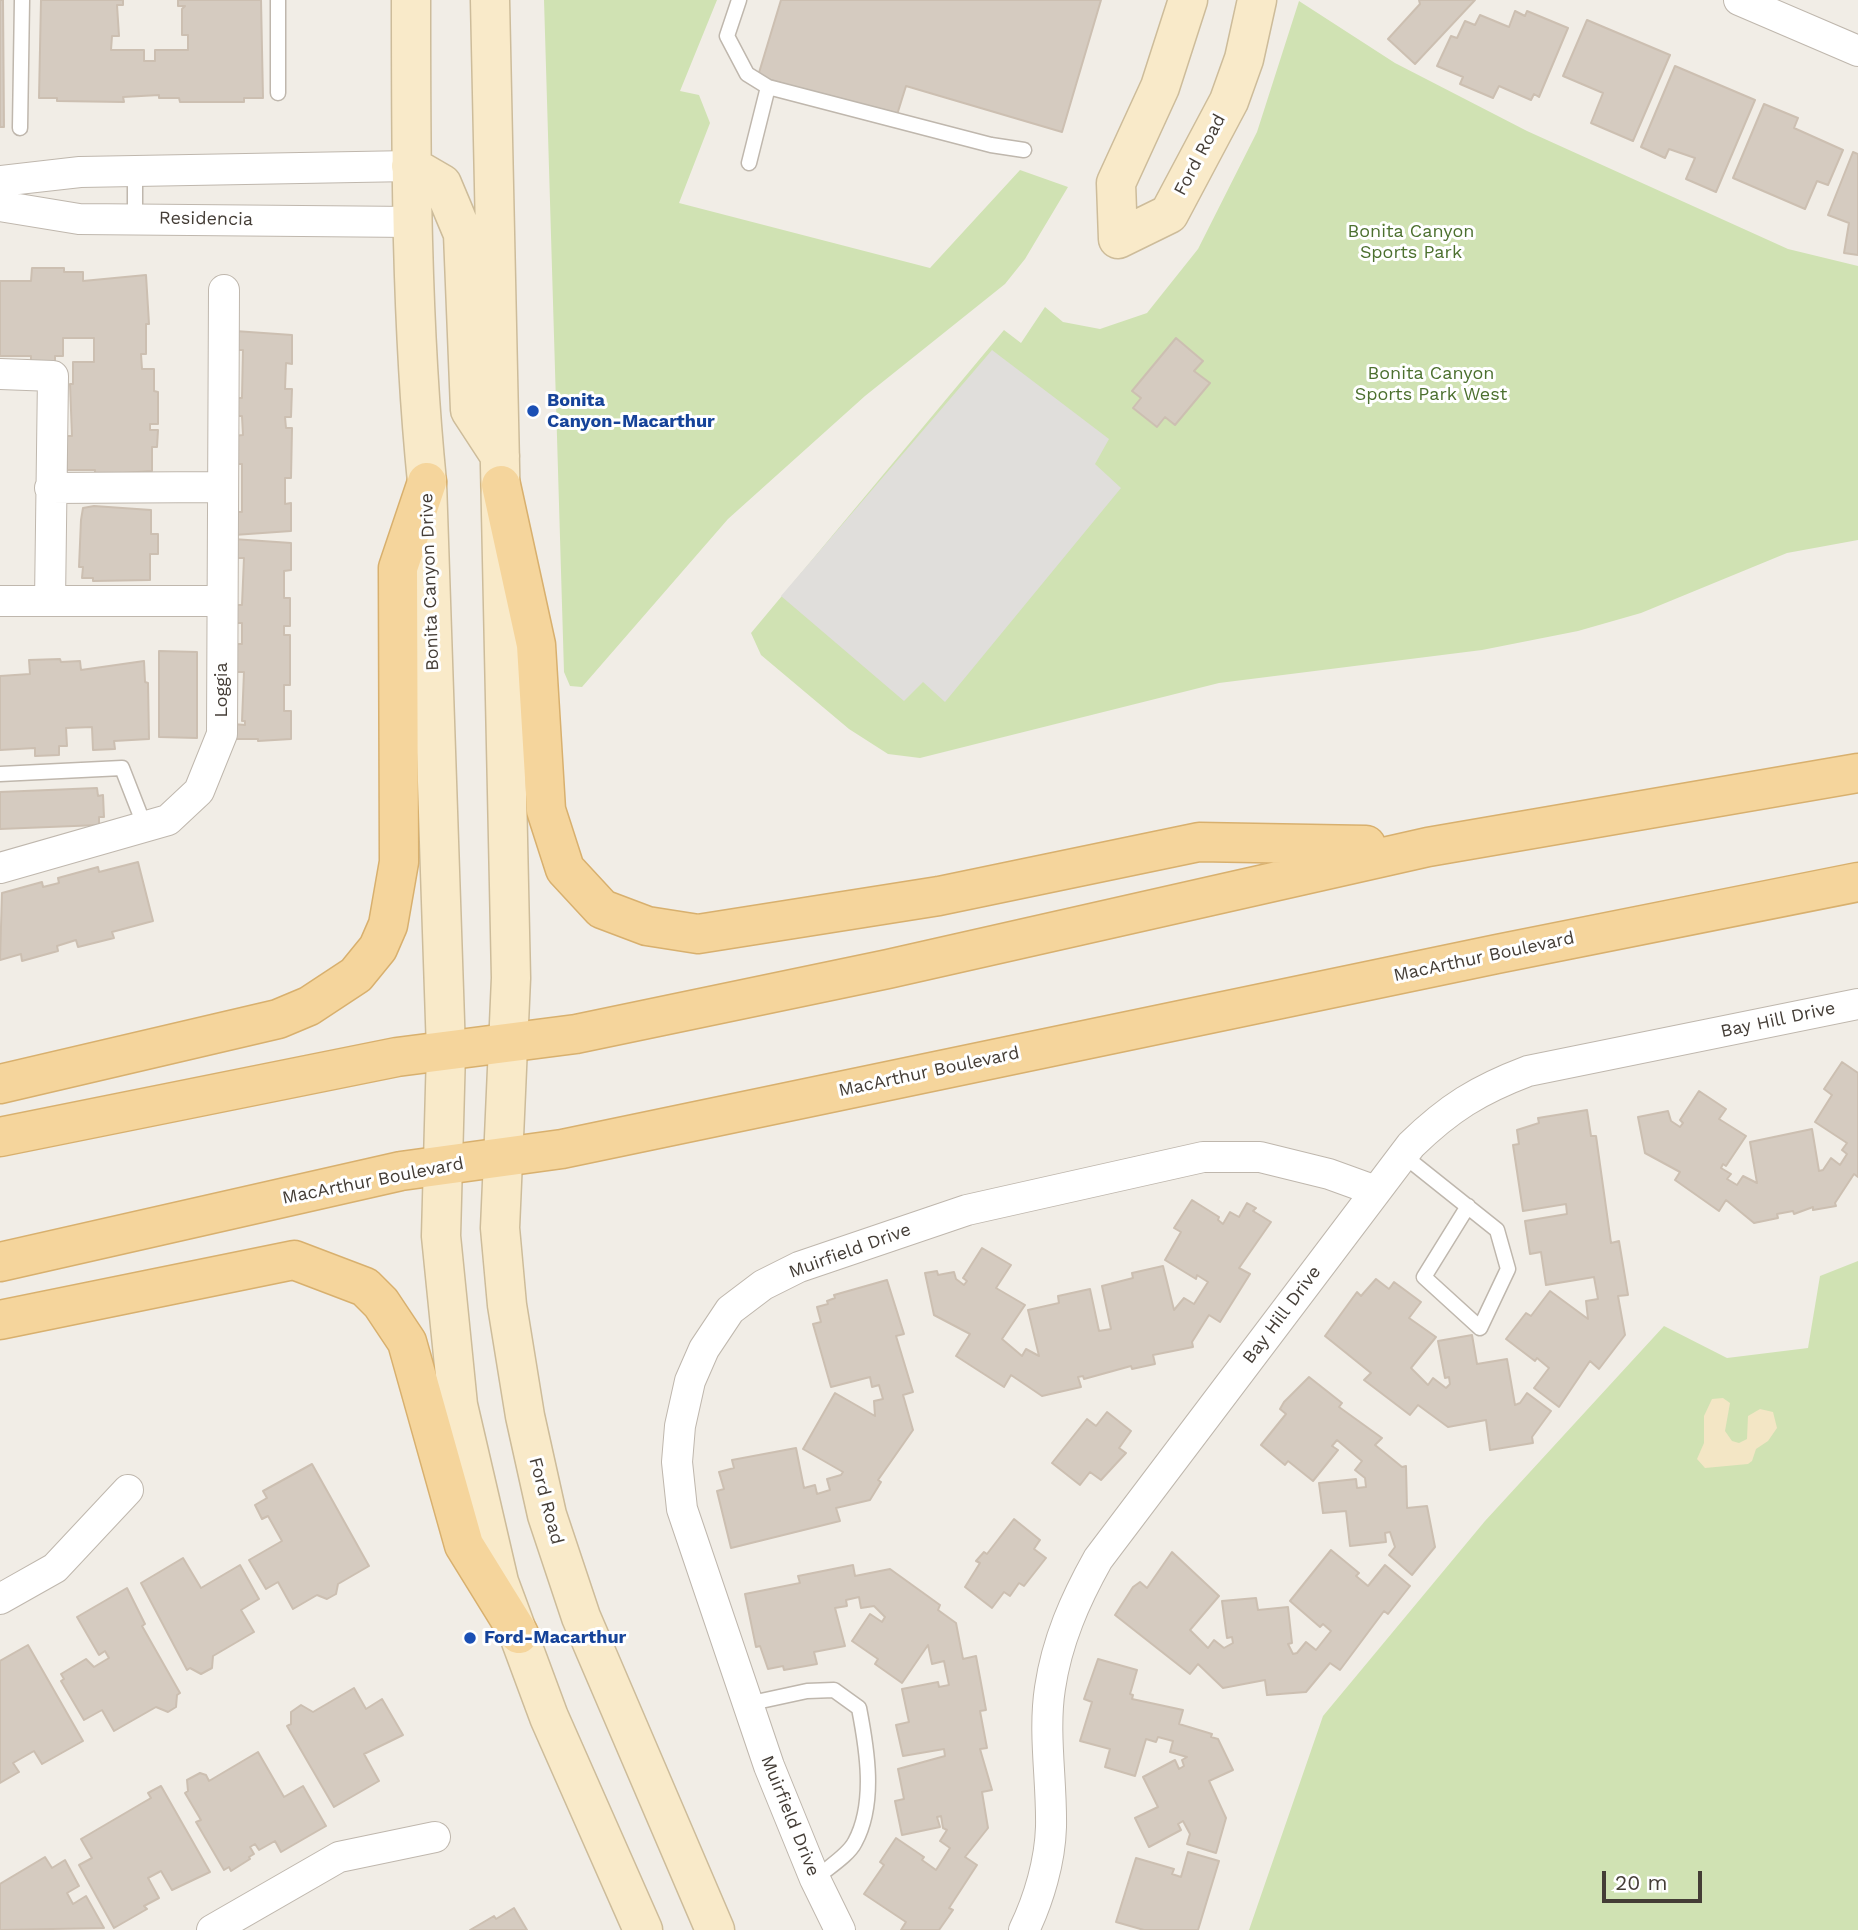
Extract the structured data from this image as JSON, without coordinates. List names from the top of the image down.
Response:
{
  "streets": {
    "main road": ["Ford Road", "Bonita Canyon Drive", "MacArthur Boulevard"],
    "street": [
      "Residencia",
      "Loggia",
      "Bay Hill Drive",
      "Muirfield Drive"
    ]
  },
  "crossings": [
    ["Ford Road", "MacArthur Boulevard"],
    ["Residencia", "Bonita Canyon Drive"],
    ["Bonita Canyon Drive", "MacArthur Boulevard"],
    ["Bay Hill Drive", "Muirfield Drive"]
  ],
  "parks": ["Bonita Canyon Sports Park", "Bonita Canyon Sports Park West"],
  "places": ["Bonita Canyon-Macarthur", "Ford-Macarthur"],
  "scale_bar": "20 m"
}
